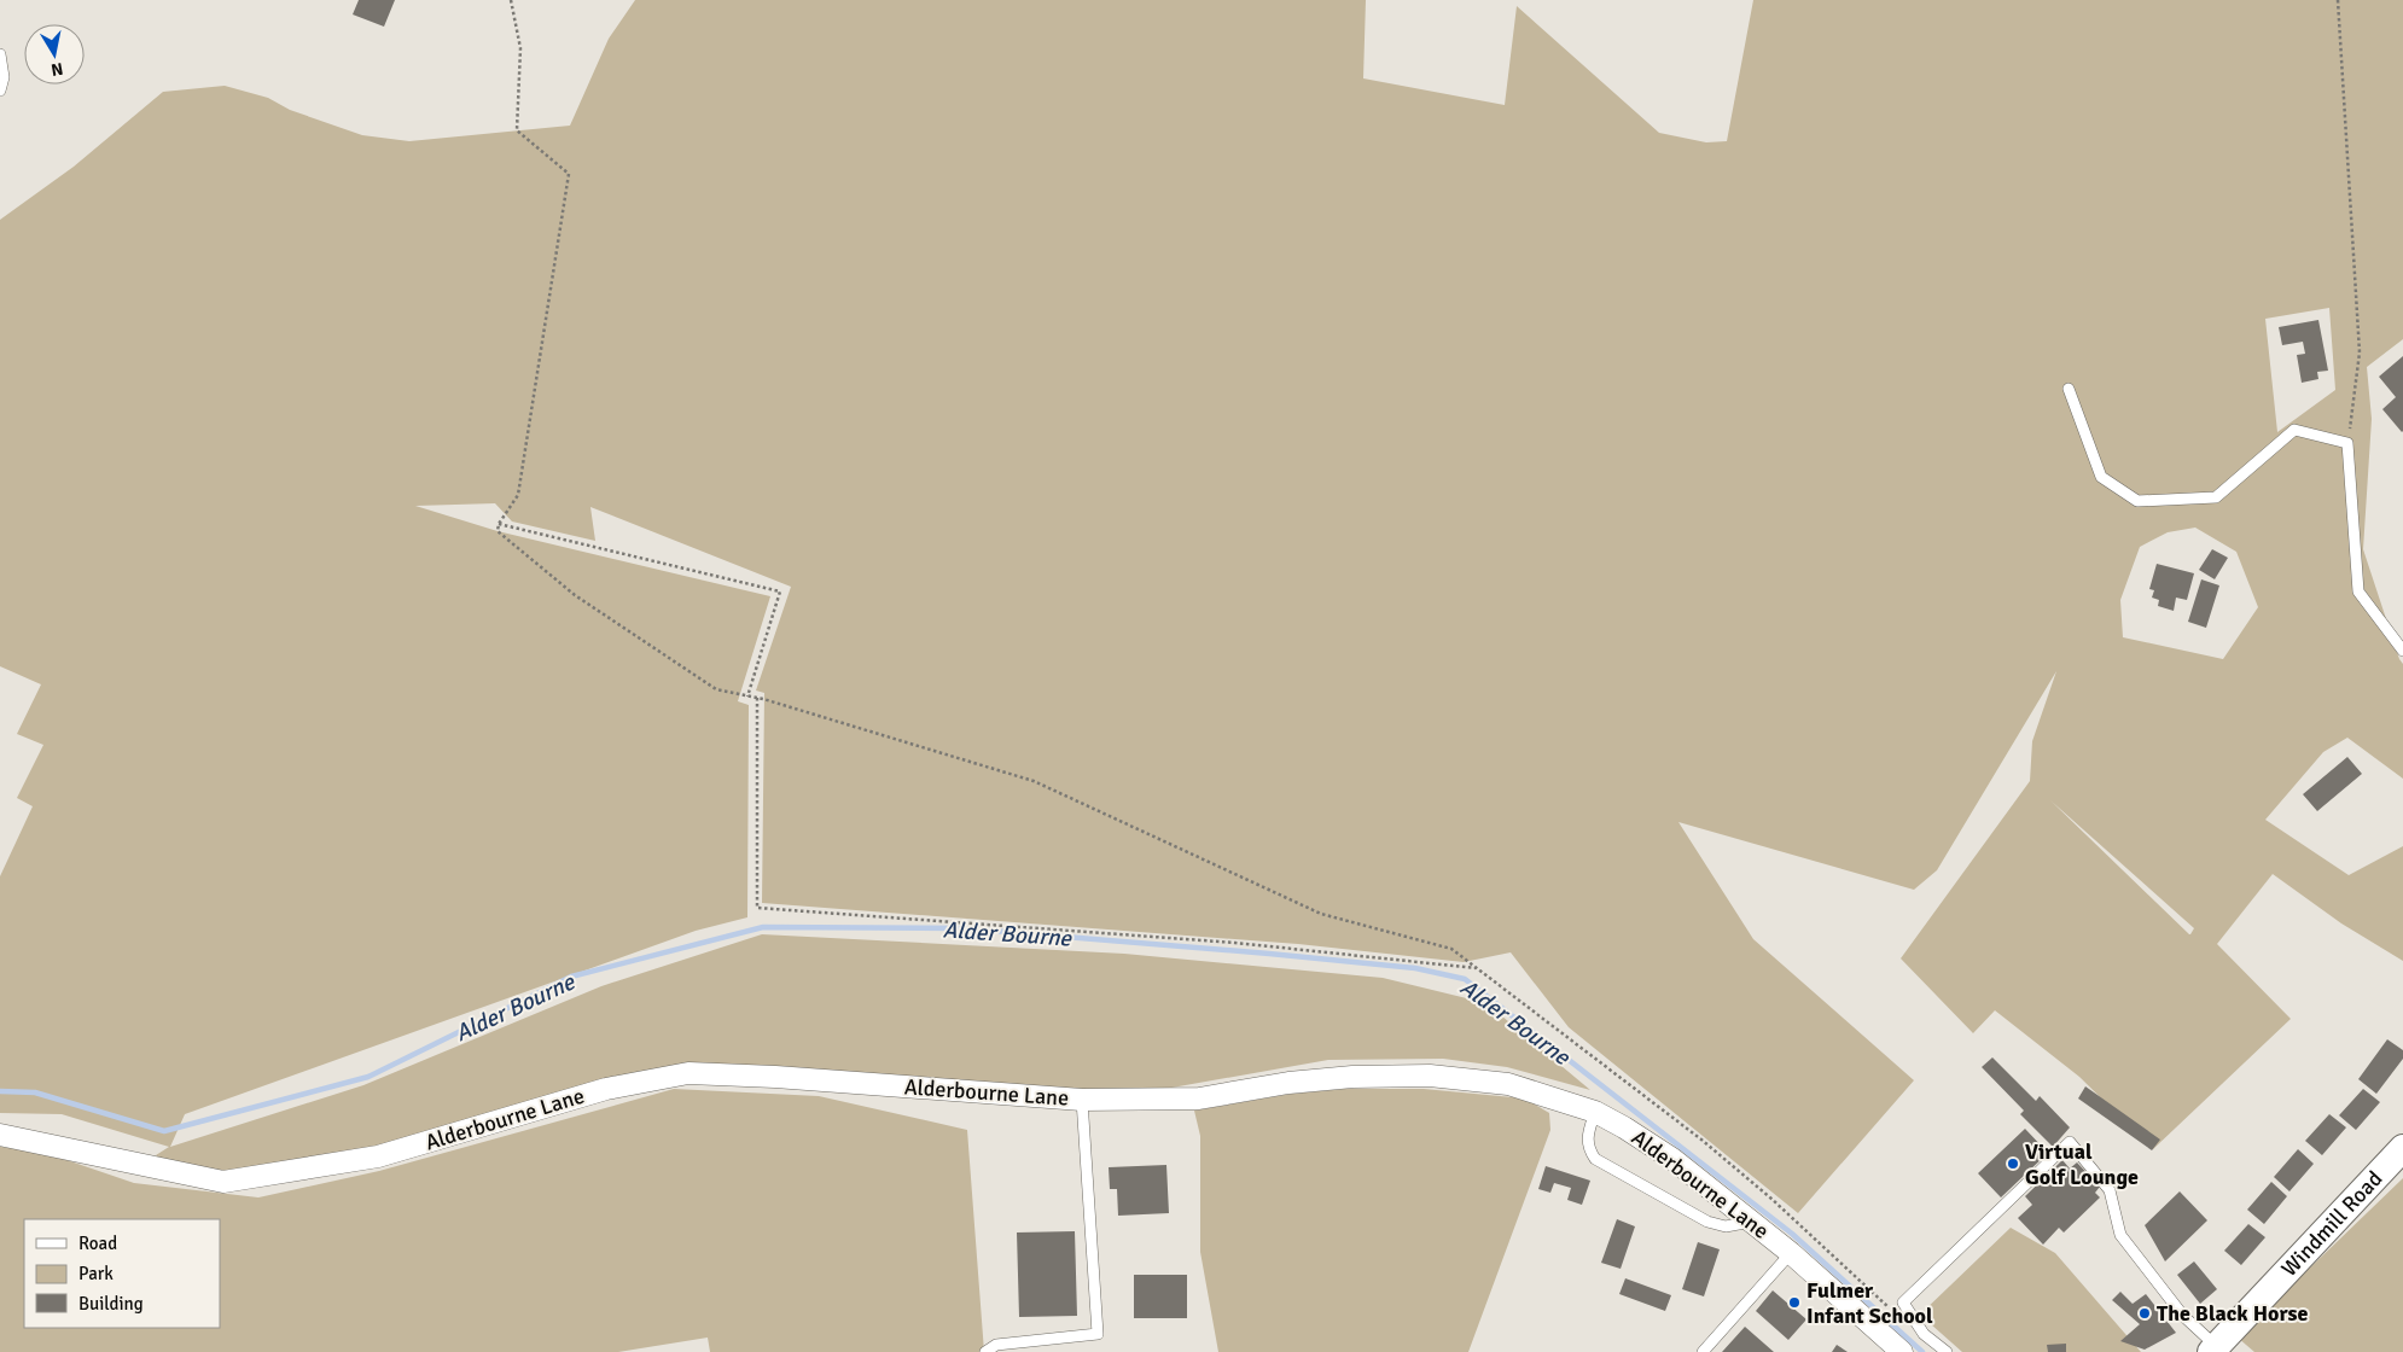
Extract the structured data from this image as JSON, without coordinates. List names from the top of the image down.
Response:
{
  "streets": {
    "street": ["Alderbourne Lane", "Windmill Road"]
  },
  "water": ["Alder Bourne"],
  "places": ["Virtual Golf Lounge", "Fulmer Infant School", "The Black Horse"],
  "legend": ["Road", "Park", "Building"],
  "north": "bottom"
}
